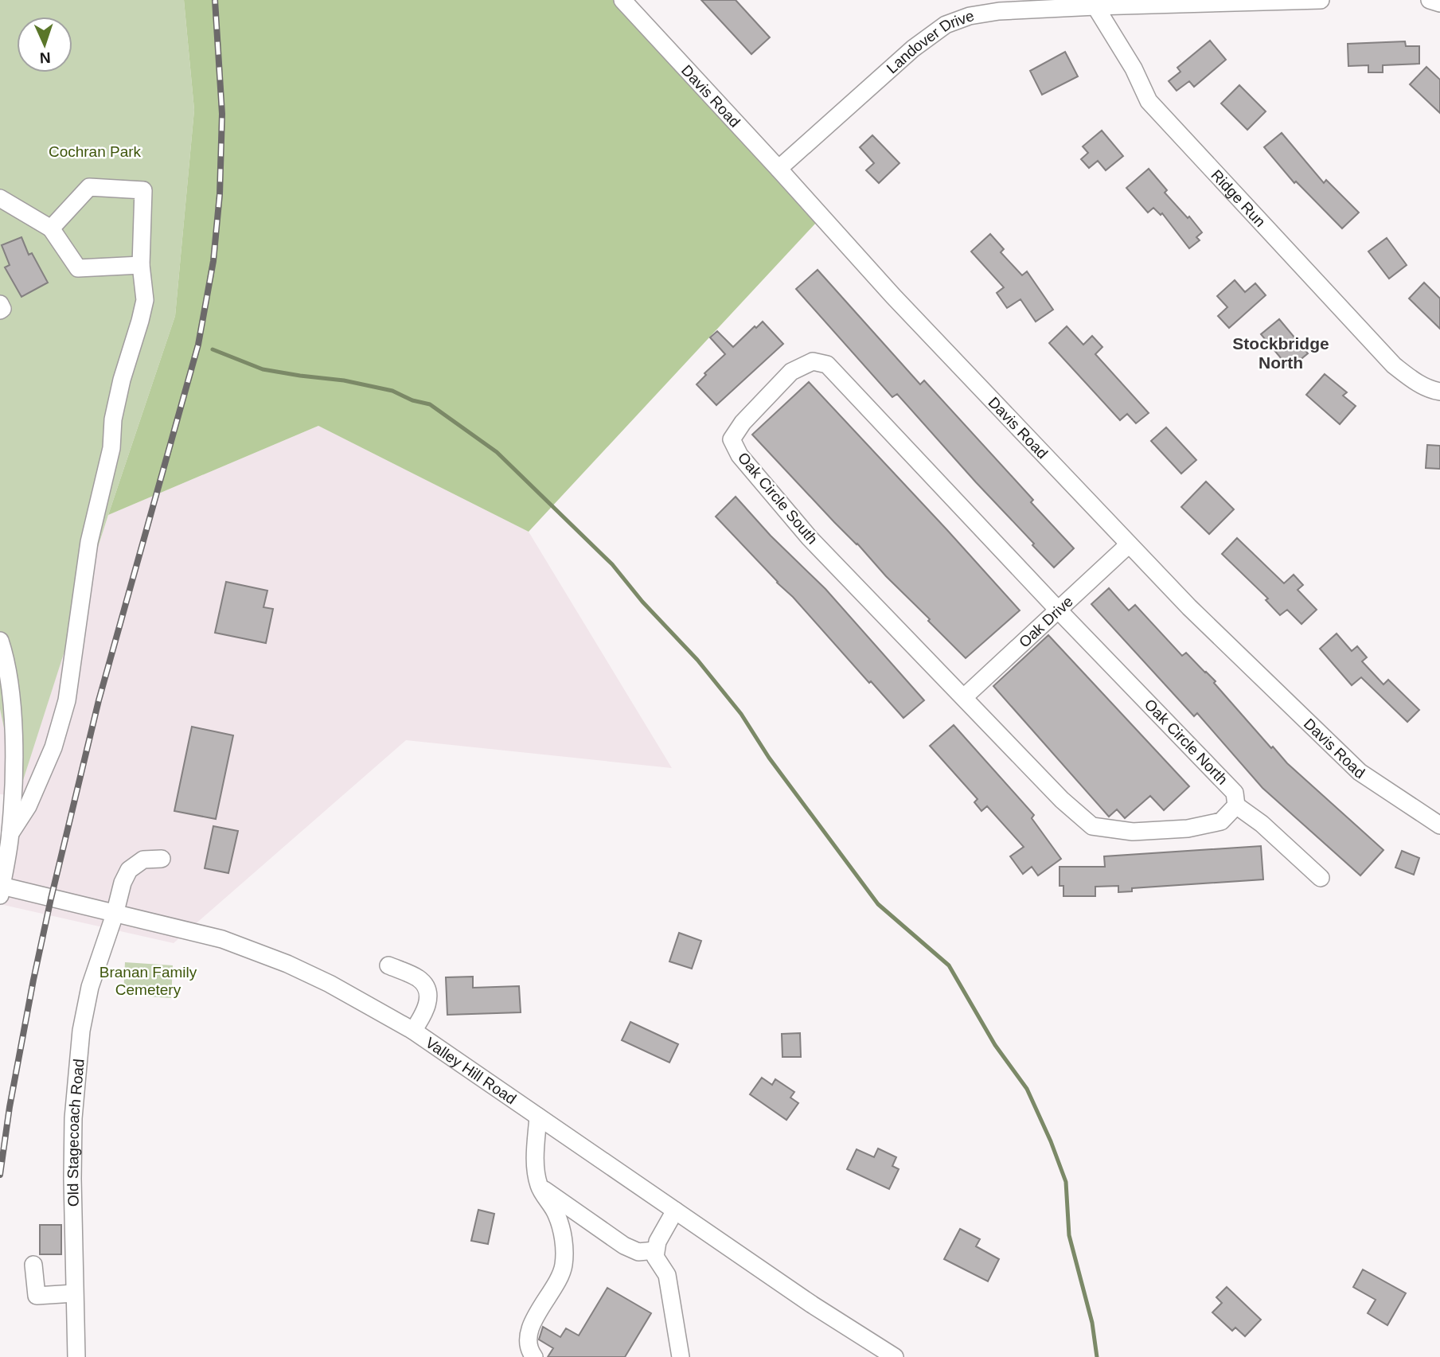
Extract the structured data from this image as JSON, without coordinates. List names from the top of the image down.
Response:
{
  "streets": {
    "street": [
      "Landover Drive",
      "Davis Road",
      "Ridge Run",
      "Oak Circle South",
      "Oak Drive",
      "Oak Circle North",
      "Valley Hill Road",
      "Old Stagecoach Road"
    ]
  },
  "crossings": [
    ["Landover Drive", "Davis Road"],
    ["Landover Drive", "Ridge Run"],
    ["Davis Road", "Oak Drive"],
    ["Oak Circle South", "Oak Drive"],
    ["Oak Circle South", "Oak Circle North"],
    ["Oak Drive", "Oak Circle North"],
    ["Valley Hill Road", "Old Stagecoach Road"]
  ],
  "districts": ["Stockbridge North"],
  "parks": ["Cochran Park", "Branan Family Cemetery"],
  "north": "bottom"
}
